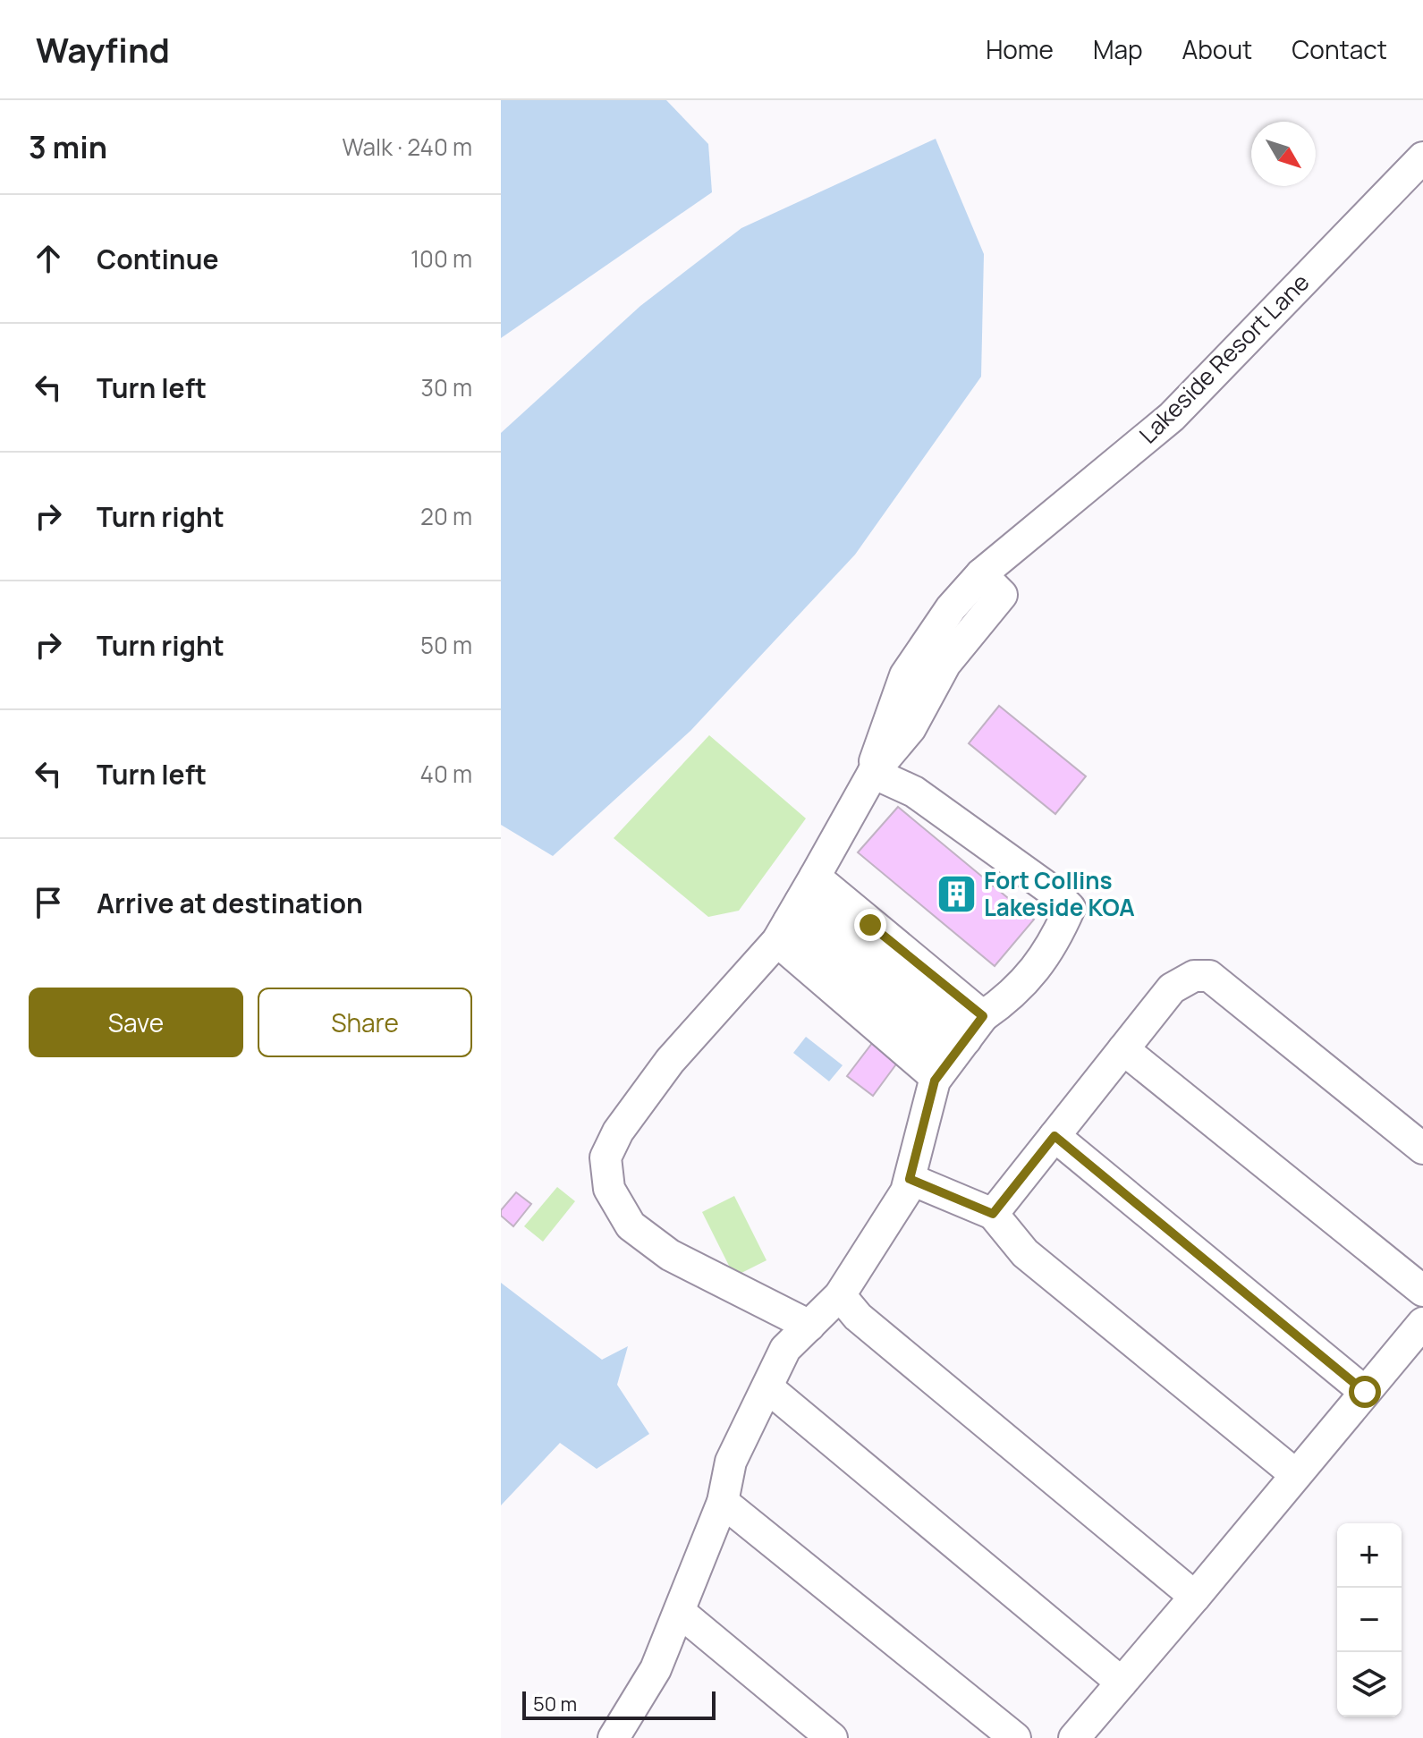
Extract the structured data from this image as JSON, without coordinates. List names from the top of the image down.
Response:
{
  "streets": {
    "street": ["Lakeside Resort Lane"]
  },
  "places": {
    "building": ["Fort Collins Lakeside KOA"]
  },
  "scale_bar": "50 m",
  "north": "bottom right",
  "page": {
    "header": "Wayfind",
    "nav": [
      "Home",
      "Map",
      "About",
      "Contact"
    ],
    "heading": ["3 min", "Walk · 240 m"],
    "list": [
      ["Continue", "100 m"],
      ["Turn left", "30 m"],
      ["Turn right", "20 m"],
      ["Turn right", "50 m"],
      ["Turn left", "40 m"],
      "Arrive at destination"
    ],
    "buttons": ["Save", "Share"],
    "map_buttons": ["+", "−"],
    "scale": "50 m"
  }
}
